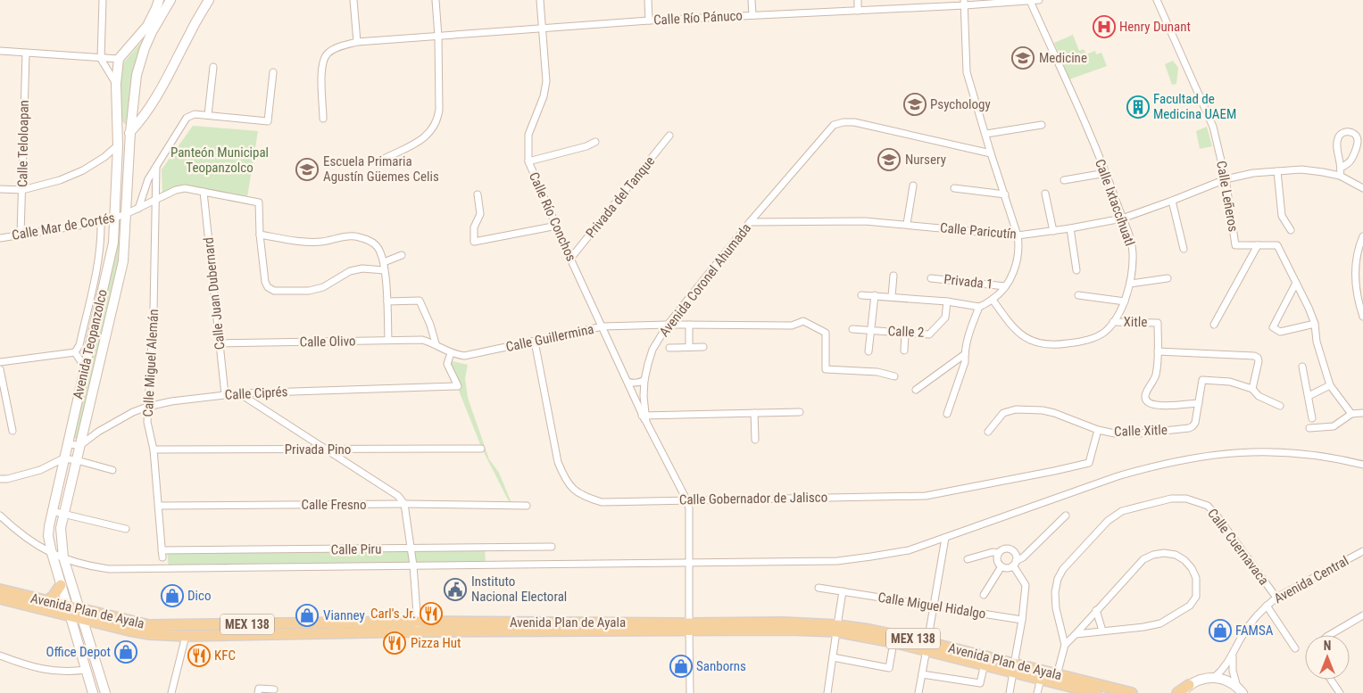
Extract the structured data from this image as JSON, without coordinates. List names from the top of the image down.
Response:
{
  "streets": {
    "main road": ["Avenida Teopanzolco", "Avenida Plan de Ayala", "MEX 138"],
    "street": [
      "Calle Río Pánuco",
      "Calle Teloloapan",
      "Calle Leñeros",
      "Privada del Tanque",
      "Calle Ixtaccíhuatl",
      "Calle Río Conchos",
      "Calle Mar de Cortés",
      "Calle Paricutín",
      "Avenida Coronel Ahumada",
      "Privada 1",
      "Calle Juan Dubernard",
      "Xitle",
      "Calle 2",
      "Calle Guillermina",
      "Calle Olivo",
      "Calle Miguel Alemán",
      "Calle Ciprés",
      "Calle Xitle",
      "Privada Pino",
      "Calle Gobernador de Jalisco",
      "Calle Fresno",
      "Calle Cuernavaca",
      "Calle Piru",
      "Avenida Central",
      "Calle Miguel Hidalgo"
    ]
  },
  "crossings": [
    ["Calle Río Pánuco", "Calle Ixtaccíhuatl"],
    ["Calle Río Pánuco", "Calle Río Conchos"],
    ["Calle Teloloapan", "Calle Mar de Cortés"],
    ["Calle Leñeros", "Calle Paricutín"],
    ["Privada del Tanque", "Calle Río Conchos"],
    ["Calle Ixtaccíhuatl", "Calle Paricutín"],
    ["Calle Ixtaccíhuatl", "Xitle"],
    ["Calle Río Conchos", "Avenida Coronel Ahumada"],
    ["Calle Río Conchos", "Calle Guillermina"],
    ["Calle Mar de Cortés", "Calle Juan Dubernard"],
    ["Calle Mar de Cortés", "Avenida Teopanzolco"],
    ["Calle Mar de Cortés", "Calle Miguel Alemán"],
    ["Calle Paricutín", "Avenida Coronel Ahumada"],
    ["Avenida Coronel Ahumada", "Calle Guillermina"],
    ["Avenida Coronel Ahumada", "Calle Gobernador de Jalisco"],
    ["Avenida Coronel Ahumada", "Avenida Plan de Ayala"],
    ["Calle Juan Dubernard", "Calle Olivo"],
    ["Calle Juan Dubernard", "Calle Ciprés"],
    ["Xitle", "Calle Xitle"],
    ["Calle Guillermina", "Calle Ciprés"],
    ["Calle Guillermina", "Calle Gobernador de Jalisco"],
    ["Avenida Teopanzolco", "Calle Ciprés"],
    ["Avenida Teopanzolco", "Avenida Plan de Ayala"],
    ["Calle Miguel Alemán", "Calle Ciprés"],
    ["Calle Miguel Alemán", "Privada Pino"],
    ["Calle Miguel Alemán", "Calle Fresno"],
    ["Calle Miguel Alemán", "Calle Piru"],
    ["Calle Xitle", "Calle Gobernador de Jalisco"],
    ["Calle Cuernavaca", "Avenida Central"],
    ["Calle Cuernavaca", "Avenida Plan de Ayala"]
  ],
  "parks": ["Panteón Municipal Teopanzolco"],
  "places": {
    "hospital": ["Henry Dunant"],
    "school or university": [
      "Medicine",
      "Psychology",
      "Nursery",
      "Escuela Primaria Agustín Güemes Celis"
    ],
    "building": ["Facultad de Medicina UAEM"],
    "public building": ["Instituto Nacional Electoral"],
    "shop": [
      "Dico",
      "Vianney",
      "FAMSA",
      "Office Depot",
      "Sanborns"
    ],
    "restaurant": ["Carl's Jr.", "Pizza Hut", "KFC"]
  },
  "north": "top"
}
